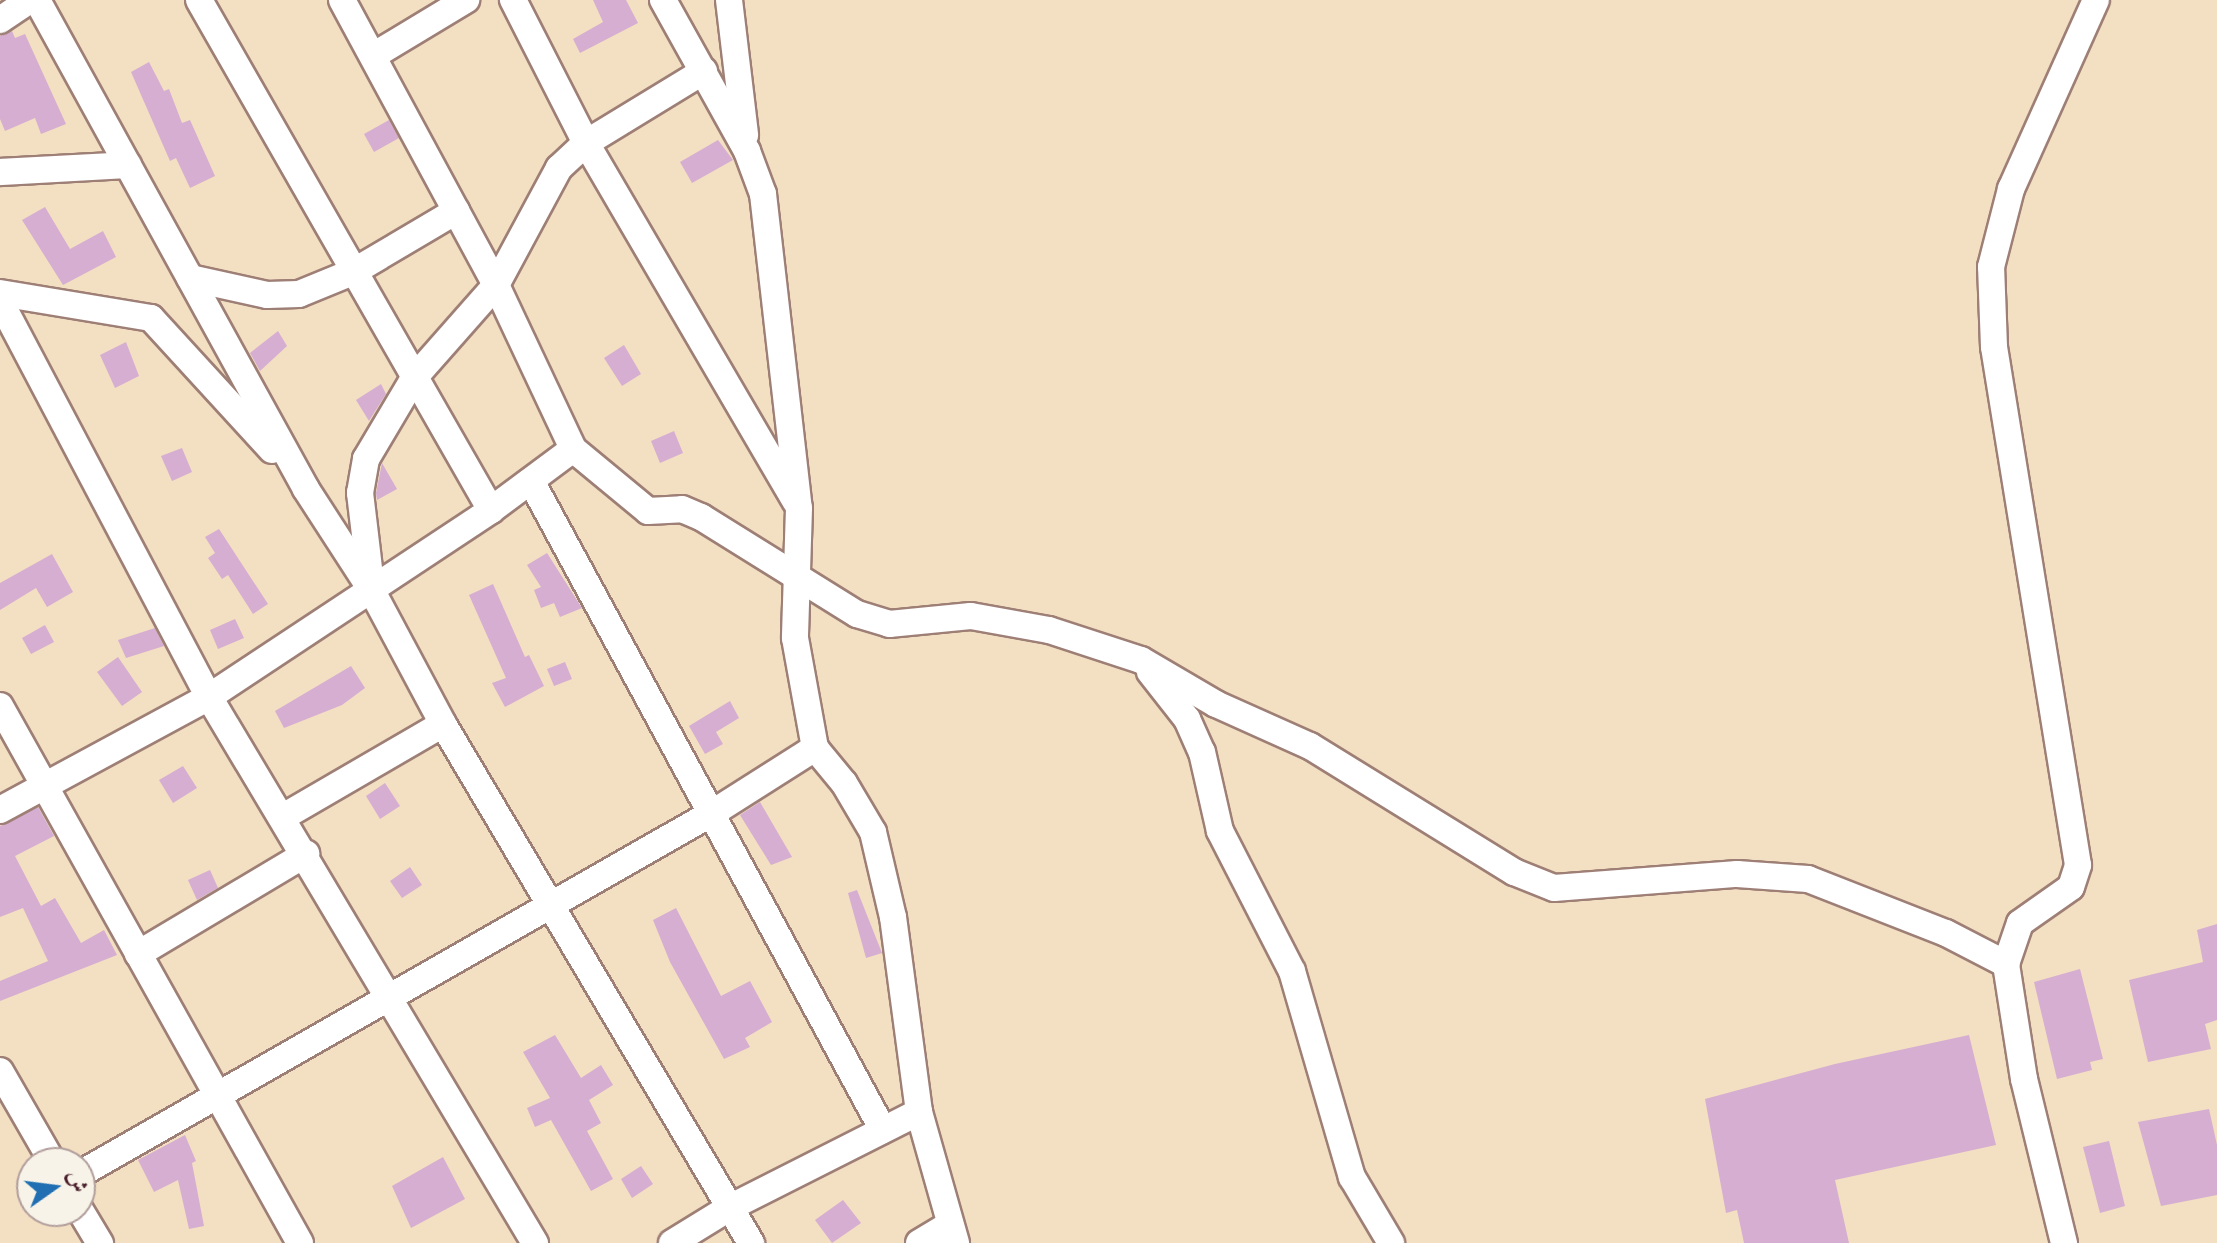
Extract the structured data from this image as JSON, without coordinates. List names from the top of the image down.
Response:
{
  "north": "right"
}
